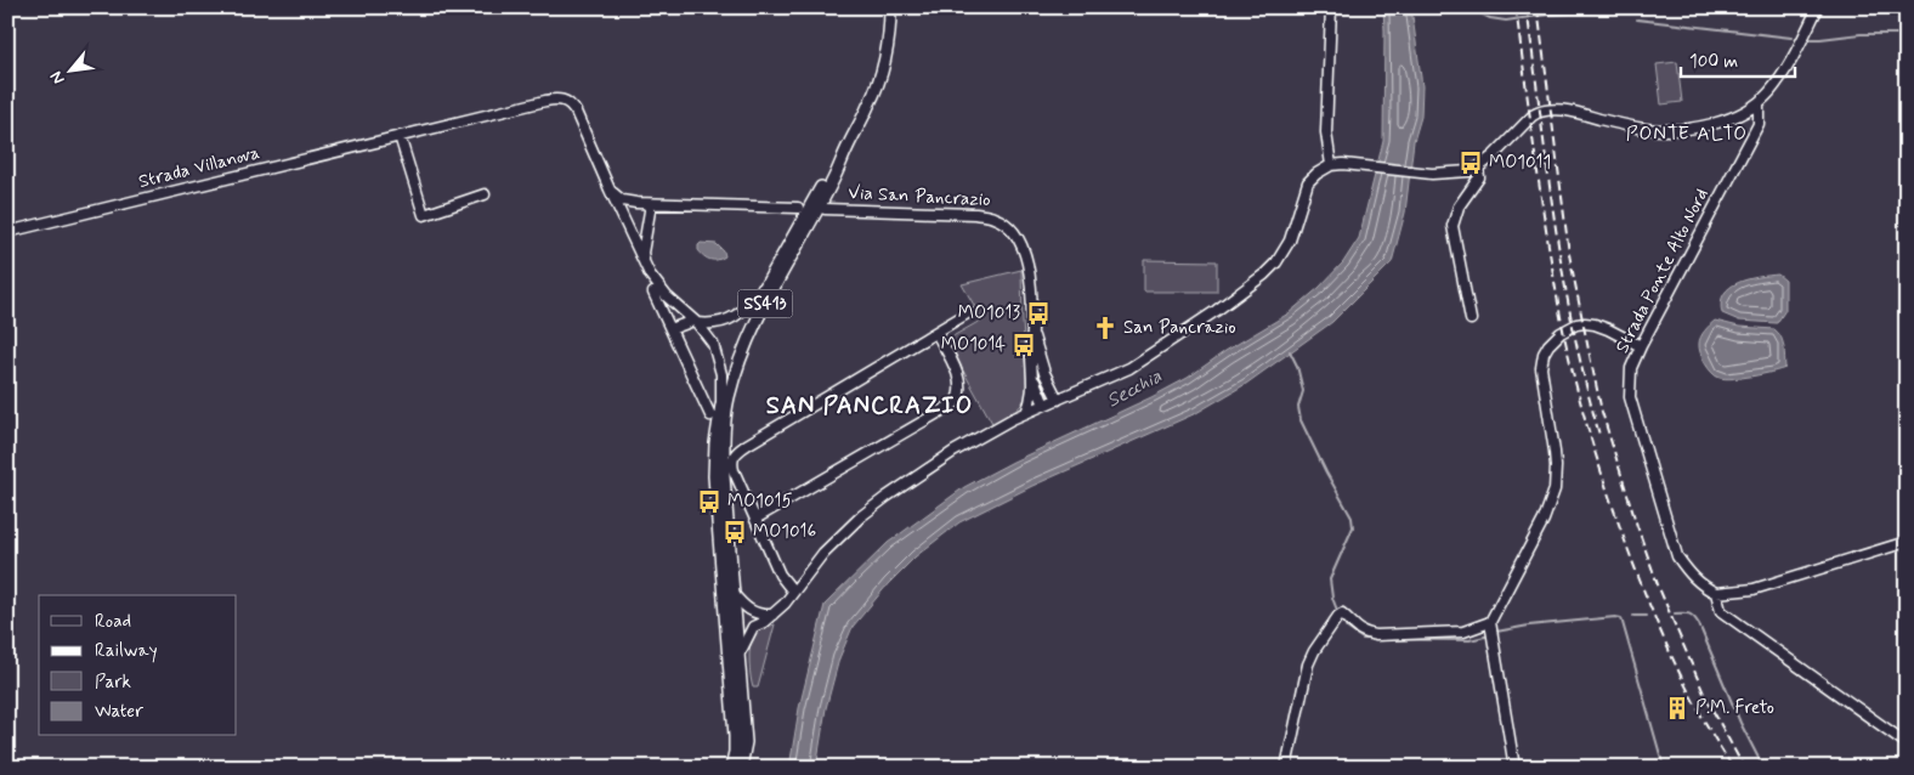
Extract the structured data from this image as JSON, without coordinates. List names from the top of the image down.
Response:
{
  "streets": {
    "main road": ["SS413"],
    "street": ["Strada Villanova", "Via San Pancrazio", "Strada Ponte Alto Nord"]
  },
  "districts": ["PONTE ALTO", "SAN PANCRAZIO"],
  "water": ["Secchia"],
  "places": {
    "bus stop": [
      "MO1011",
      "MO1013",
      "MO1014",
      "MO1015",
      "MO1016"
    ],
    "church": ["San Pancrazio"],
    "building": ["P.M. Freto"]
  },
  "legend": [
    "Road",
    "Railway",
    "Park",
    "Water"
  ],
  "scale_bar": "100 m",
  "north": "bottom left"
}
